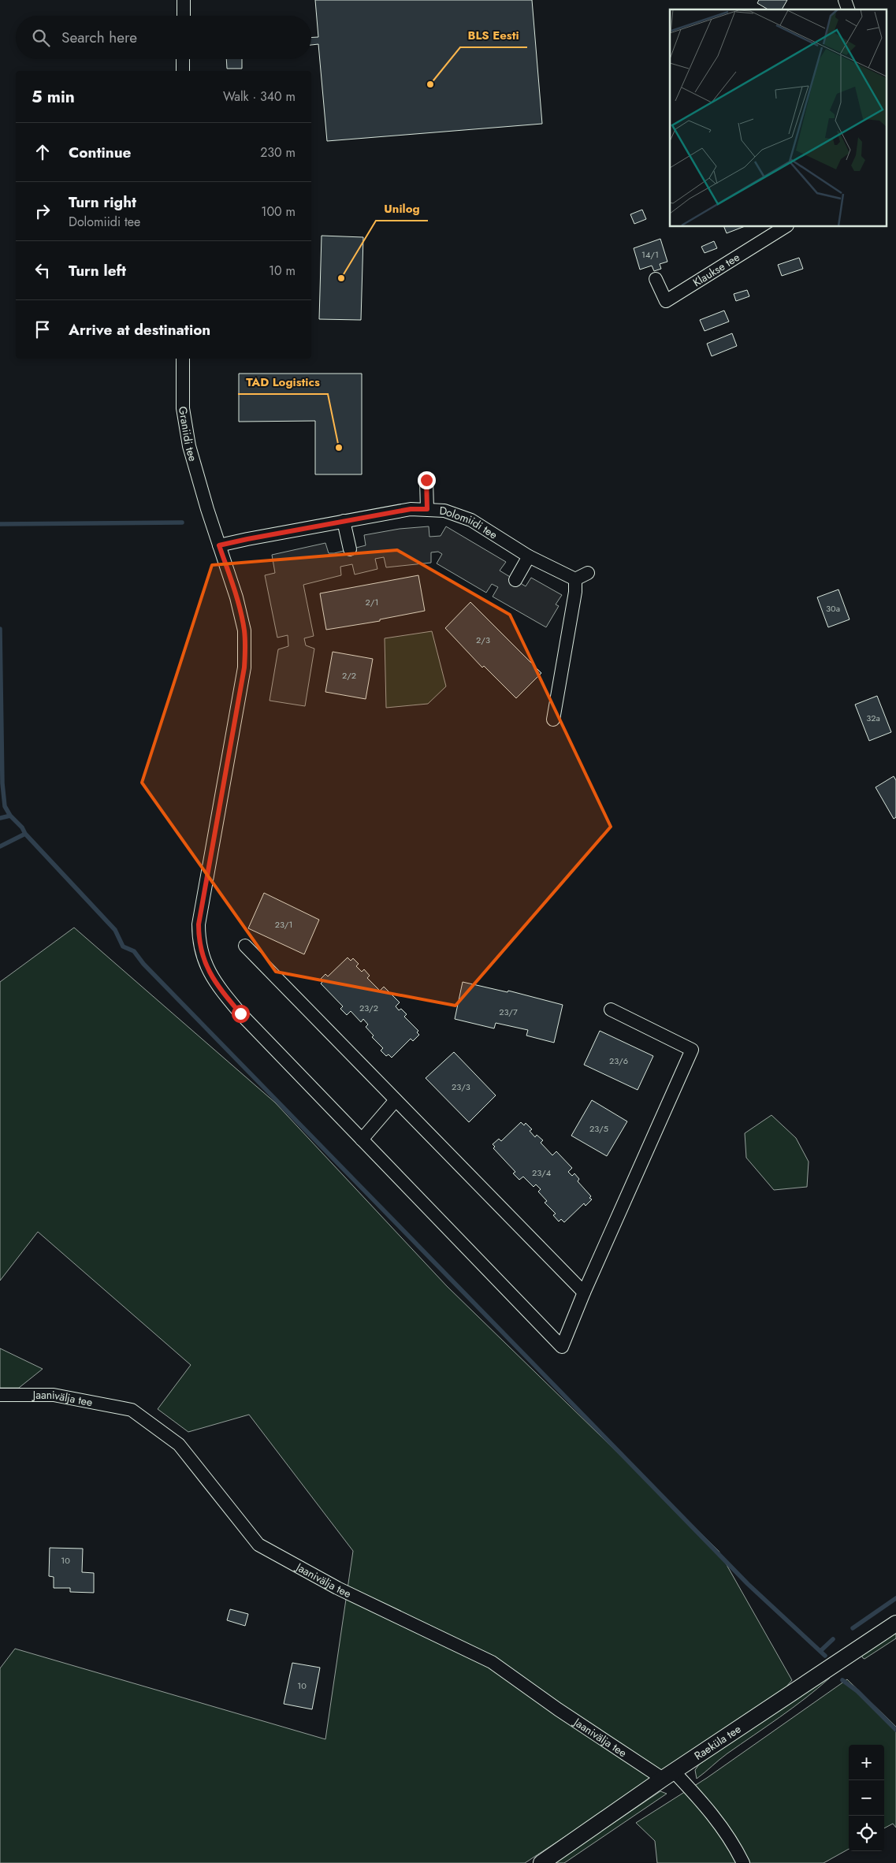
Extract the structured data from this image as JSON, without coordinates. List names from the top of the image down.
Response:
{
  "streets": {
    "street": [
      "Klaukse tee",
      "Graniidi tee",
      "Dolomiidi tee",
      "Jaanivälja tee",
      "Raeküla tee"
    ]
  },
  "crossings": [
    ["Graniidi tee", "Dolomiidi tee"],
    ["Jaanivälja tee", "Raeküla tee"]
  ],
  "places": ["BLS Eesti", "Unilog", "TAD Logistics"],
  "house_numbers": [
    "14/1",
    "2/1",
    "30a",
    "2/3",
    "2/2",
    "32a",
    "23/1",
    "23/2",
    "23/7",
    "23/6",
    "23/3",
    "23/5",
    "23/4",
    "10",
    "10"
  ],
  "page": {
    "search": "Search here",
    "heading": ["5 min", "Walk · 340 m"],
    "list": [
      ["Continue", "230 m"],
      ["Turn right", "Dolomiidi tee", "100 m"],
      ["Turn left", "10 m"],
      "Arrive at destination"
    ],
    "map_buttons": ["+", "−"]
  }
}
